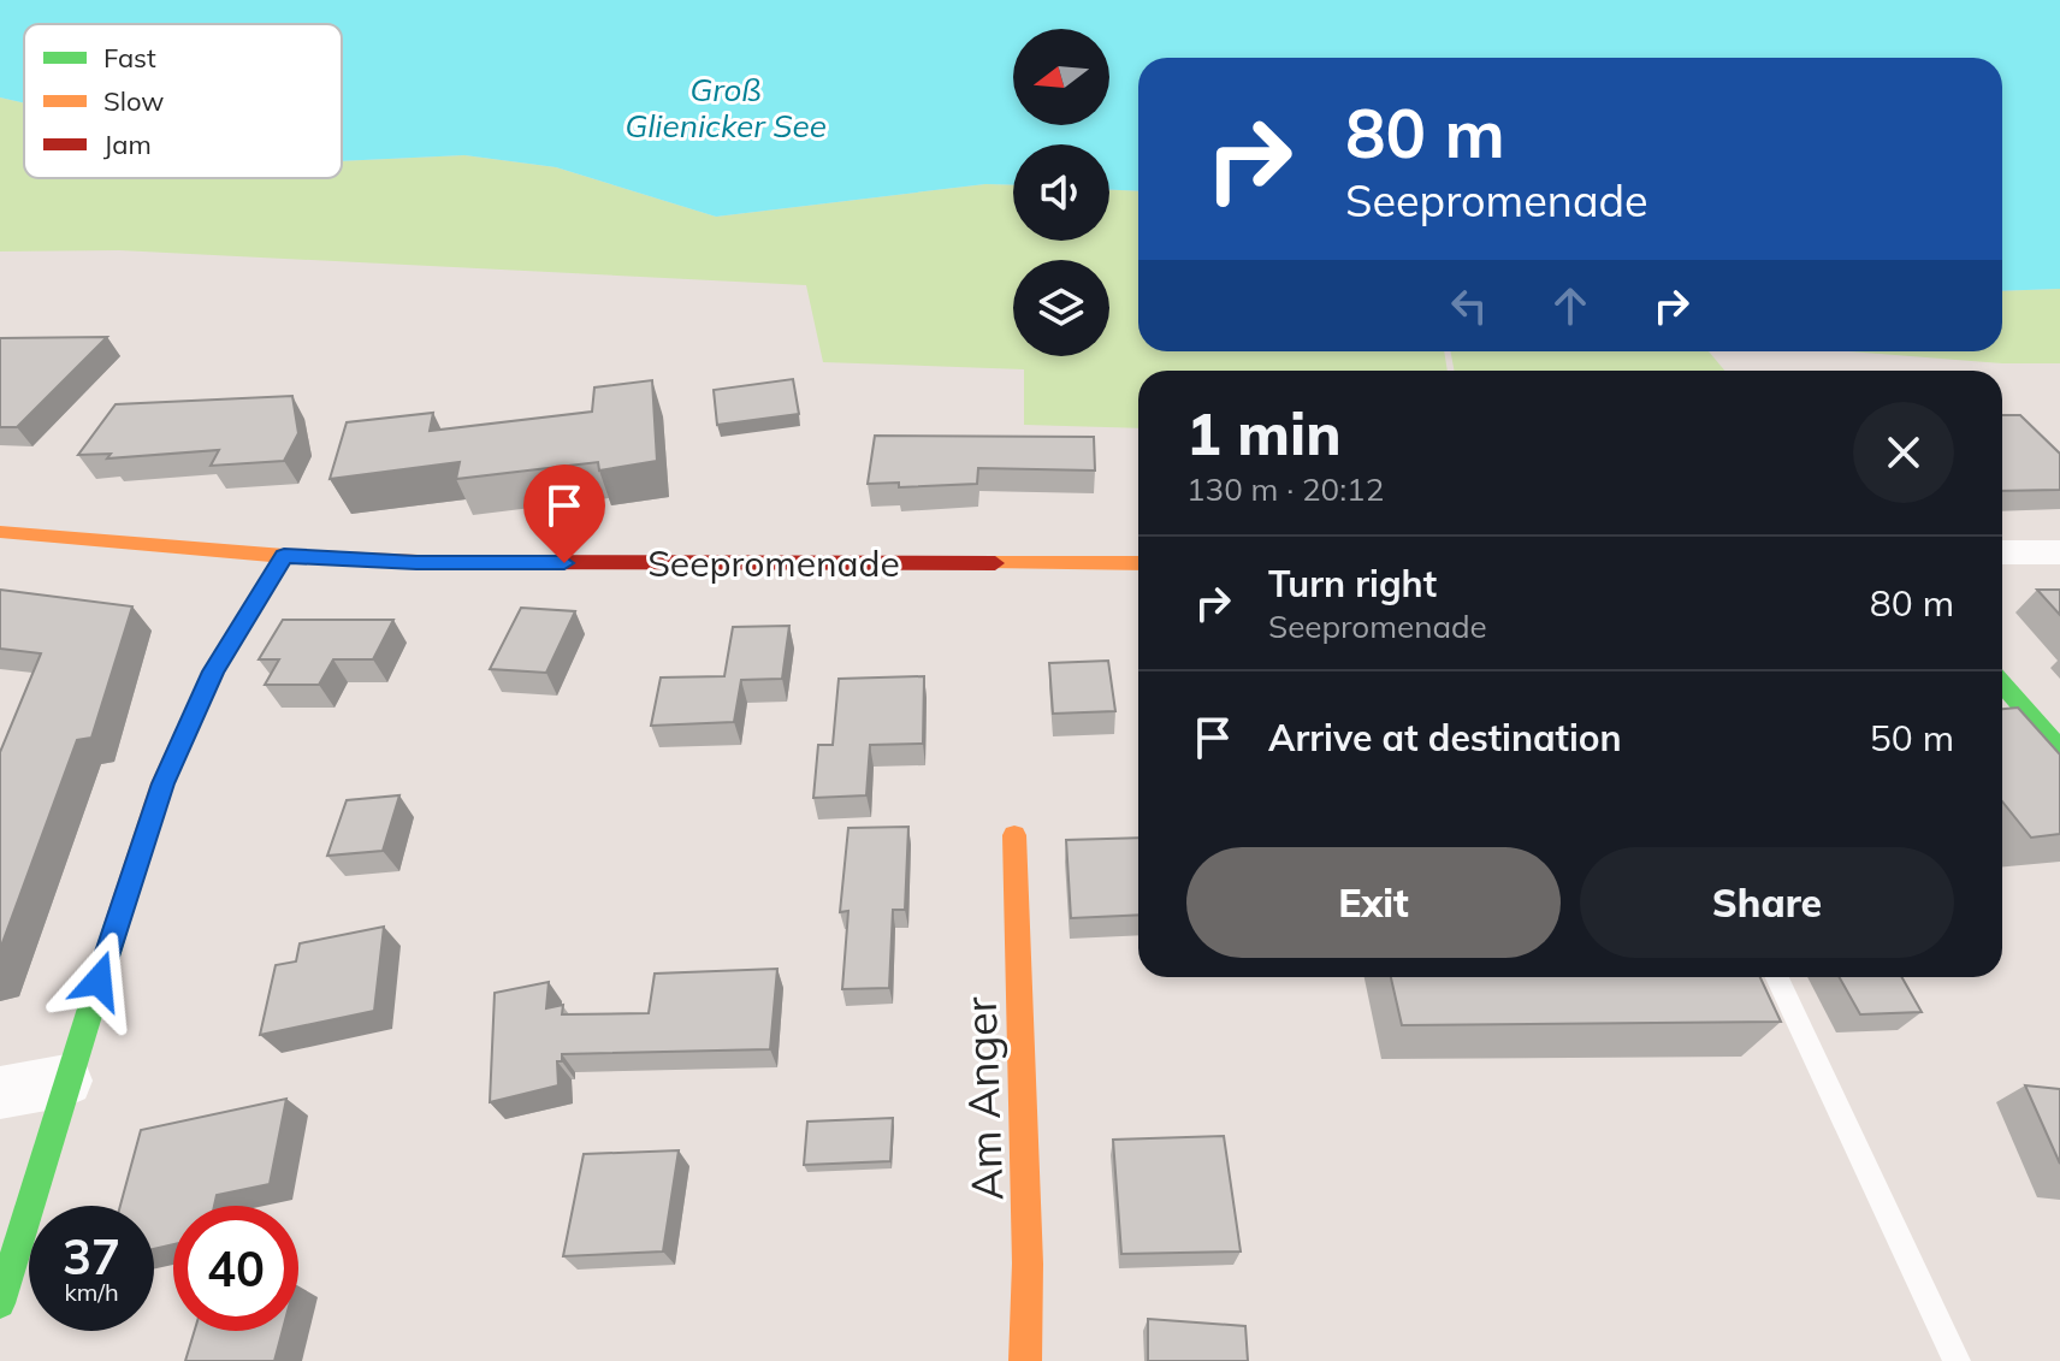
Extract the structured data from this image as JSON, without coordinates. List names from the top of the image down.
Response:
{
  "streets": {
    "street": ["Seepromenade", "Am Anger"]
  },
  "water": ["Groß Glienicker See"],
  "legend": ["Fast", "Slow", "Jam"],
  "north": "left",
  "page": {
    "turn": ["80 m", "Seepromenade"],
    "heading": ["1 min", "130 m · 20:12"],
    "list": [
      {
        "name": "Turn right",
        "note": "Seepromenade",
        "value": "80 m"
      },
      {
        "name": "Arrive at destination",
        "value": "50 m"
      }
    ],
    "buttons": ["Exit", "Share"],
    "speed": "37 km/h",
    "limit": "40"
  }
}
